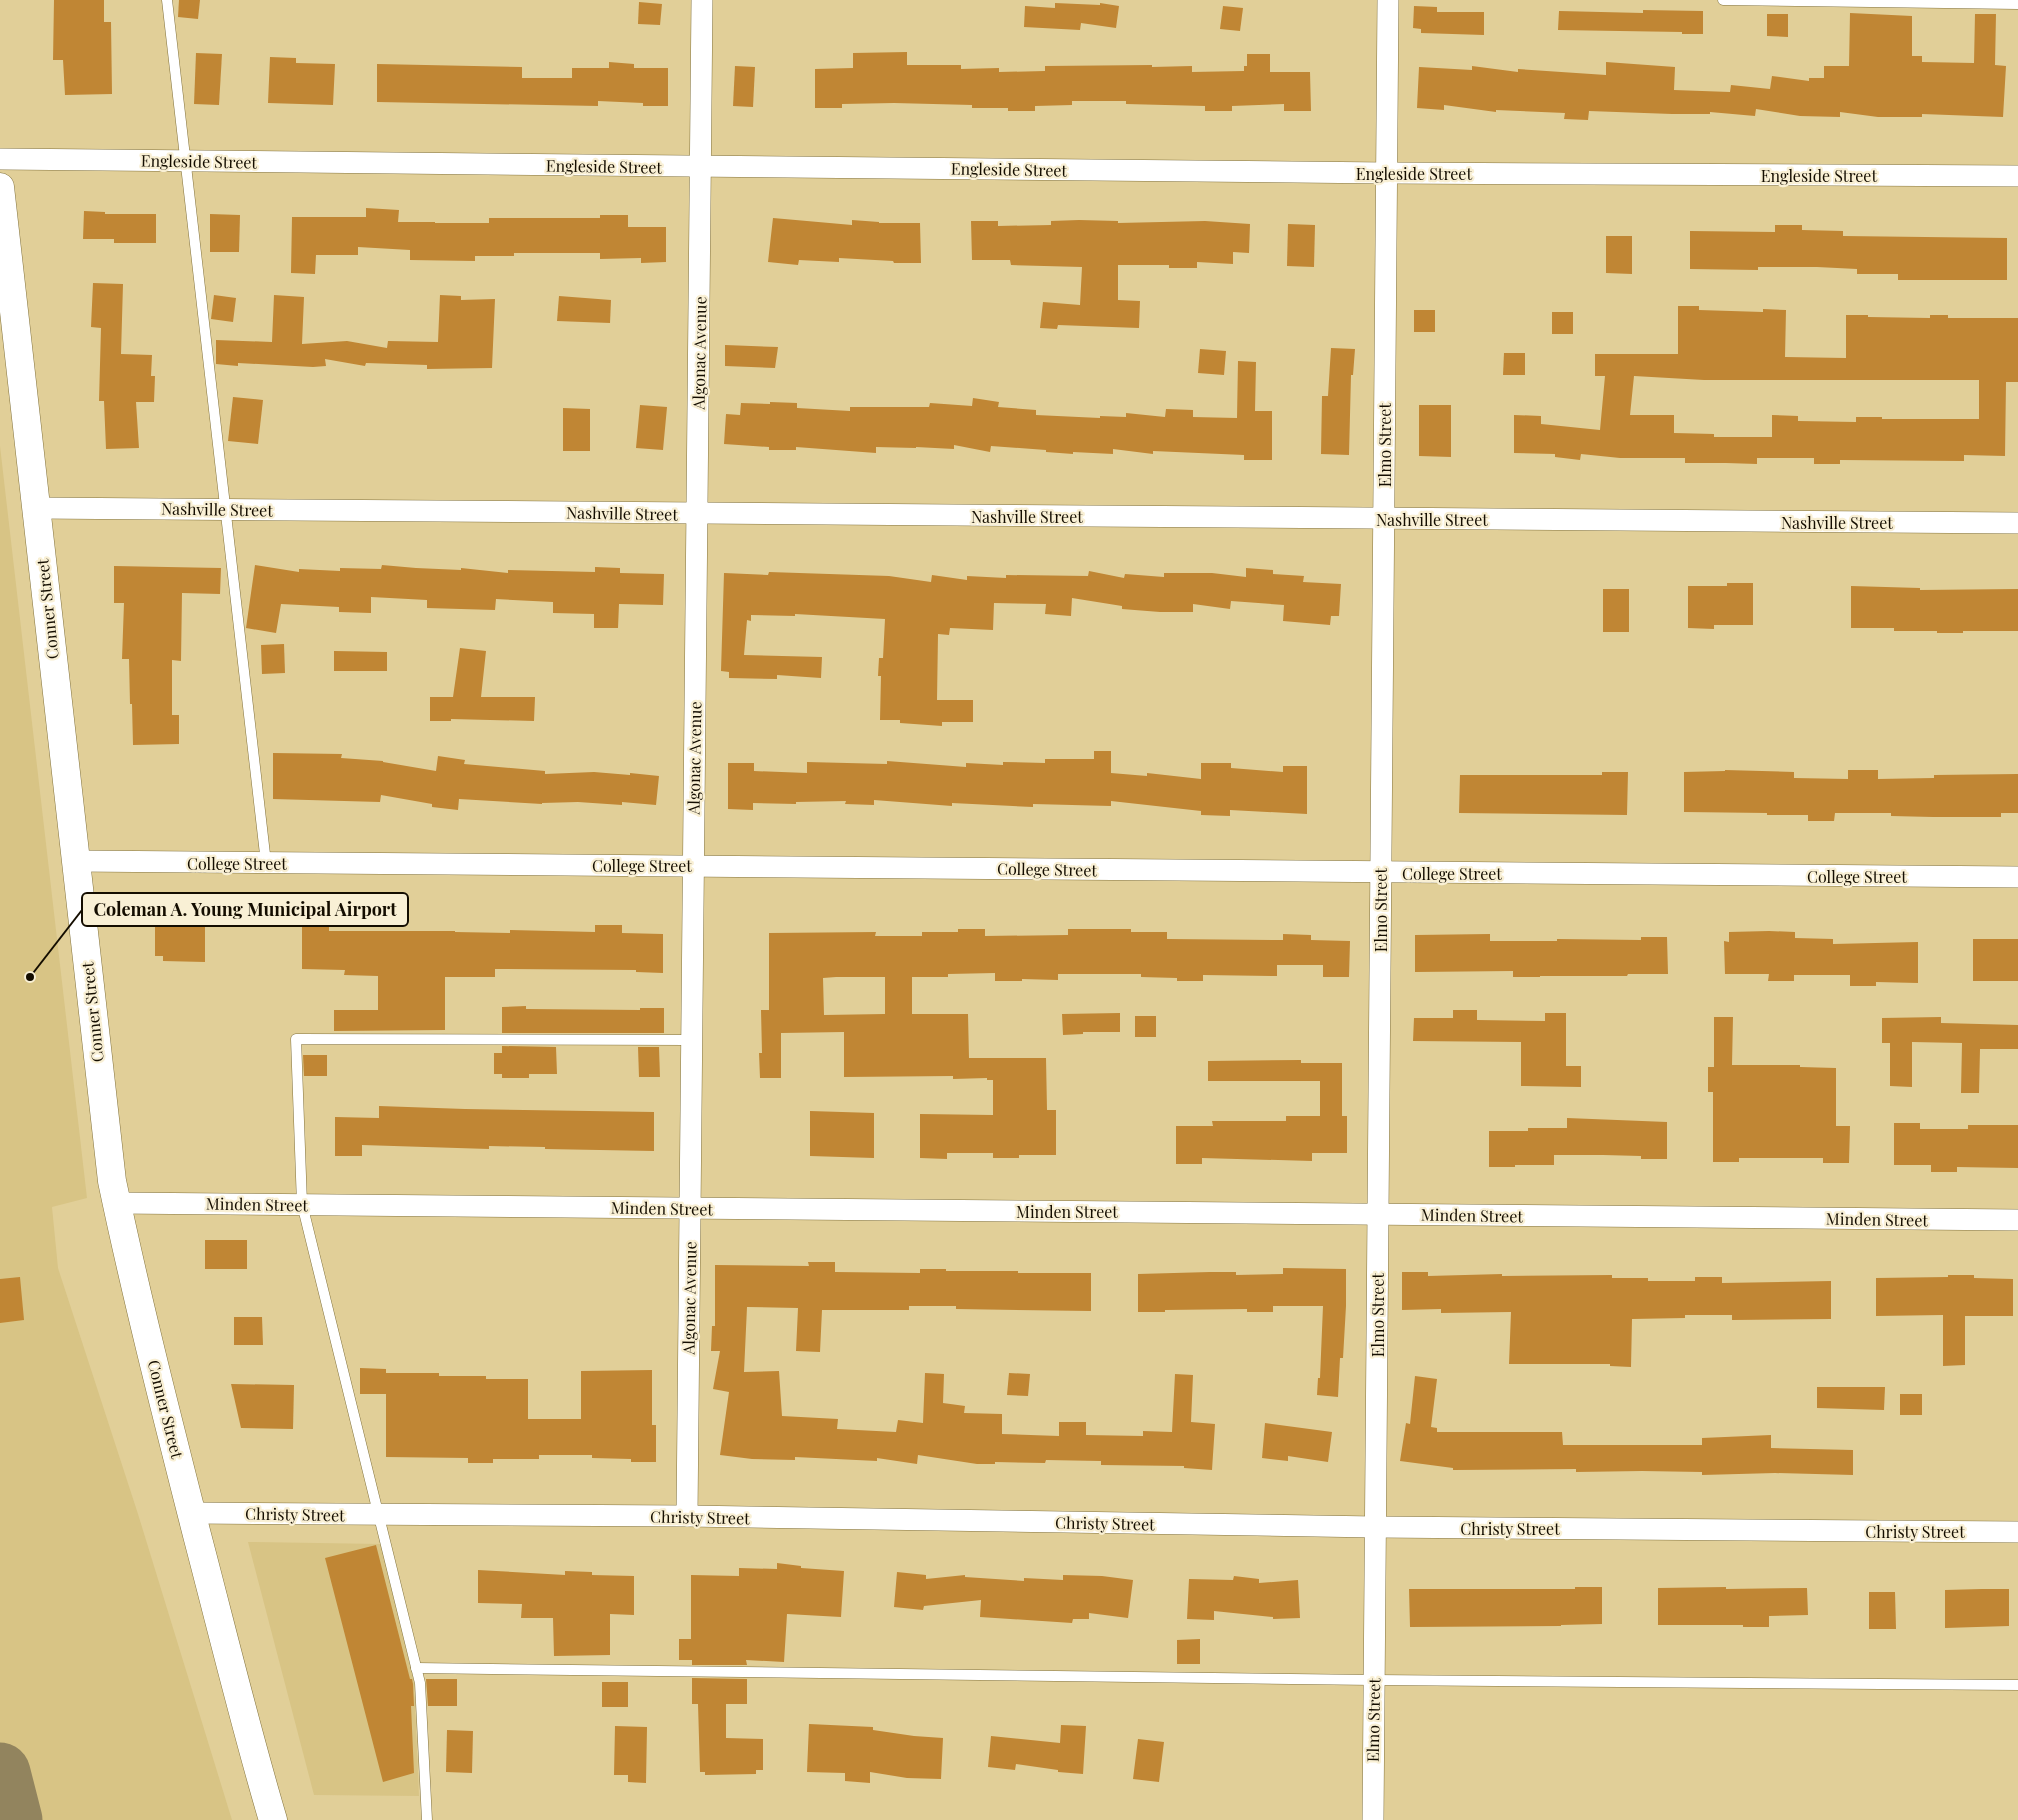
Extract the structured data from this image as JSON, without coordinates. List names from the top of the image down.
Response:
{
  "streets": {
    "main road": ["Conner Street"],
    "street": [
      "Engleside Street",
      "Algonac Avenue",
      "Elmo Street",
      "Nashville Street",
      "College Street",
      "Minden Street",
      "Christy Street"
    ]
  },
  "crossings": [
    ["Engleside Street", "Algonac Avenue"],
    ["Engleside Street", "Elmo Street"],
    ["Algonac Avenue", "Nashville Street"],
    ["Algonac Avenue", "College Street"],
    ["Algonac Avenue", "Minden Street"],
    ["Algonac Avenue", "Christy Street"],
    ["Elmo Street", "Nashville Street"],
    ["Elmo Street", "College Street"],
    ["Elmo Street", "Minden Street"],
    ["Elmo Street", "Christy Street"],
    ["Nashville Street", "Conner Street"],
    ["Conner Street", "College Street"],
    ["Conner Street", "Minden Street"],
    ["Conner Street", "Christy Street"]
  ],
  "places": ["Coleman A. Young Municipal Airport"]
}
